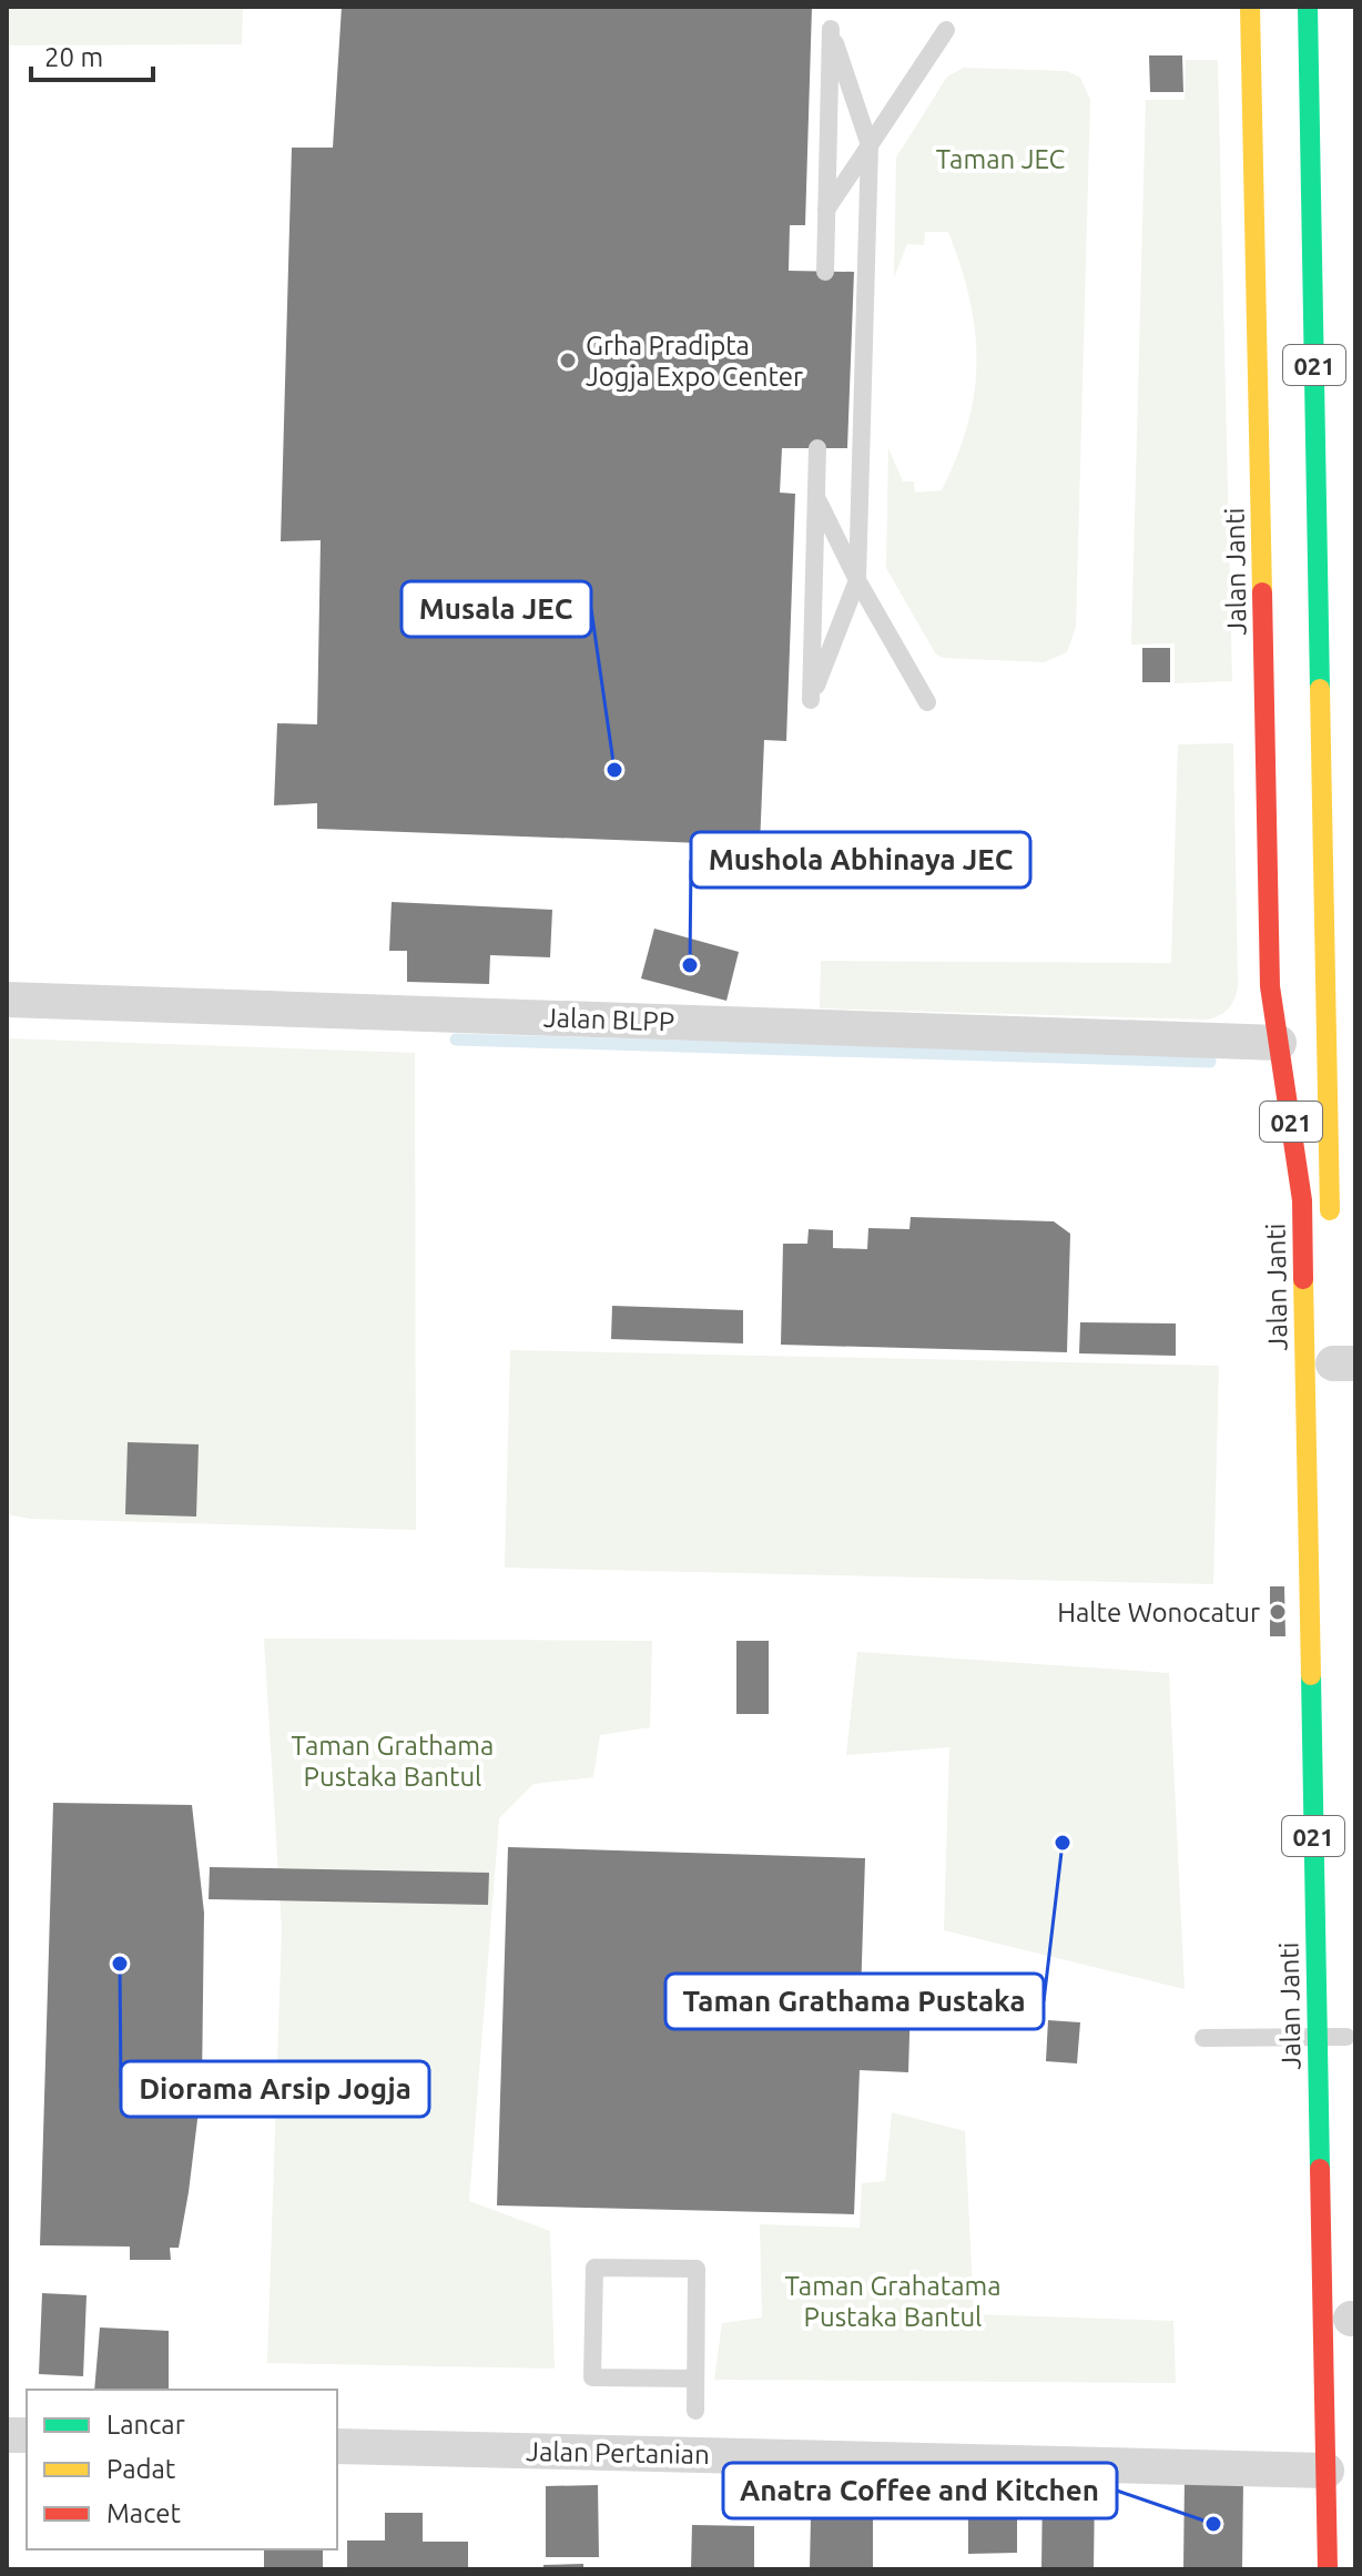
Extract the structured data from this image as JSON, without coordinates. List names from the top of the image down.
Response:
{
  "streets": {
    "main road": ["021", "Jalan Janti"],
    "street": ["Jalan BLPP", "Jalan Pertanian"]
  },
  "crossings": [
    ["Jalan Janti", "Jalan BLPP"],
    ["Jalan Janti", "Jalan Pertanian"]
  ],
  "parks": ["Taman JEC", "Taman Grathama Pustaka Bantul", "Taman Grahatama Pustaka Bantul"],
  "places": [
    "Grha Pradipta Jogja Expo Center",
    "Musala JEC",
    "Mushola Abhinaya JEC",
    "Halte Wonocatur",
    "Taman Grathama Pustaka",
    "Diorama Arsip Jogja",
    "Anatra Coffee and Kitchen"
  ],
  "legend": ["Lancar", "Padat", "Macet"],
  "scale_bar": "20 m"
}
